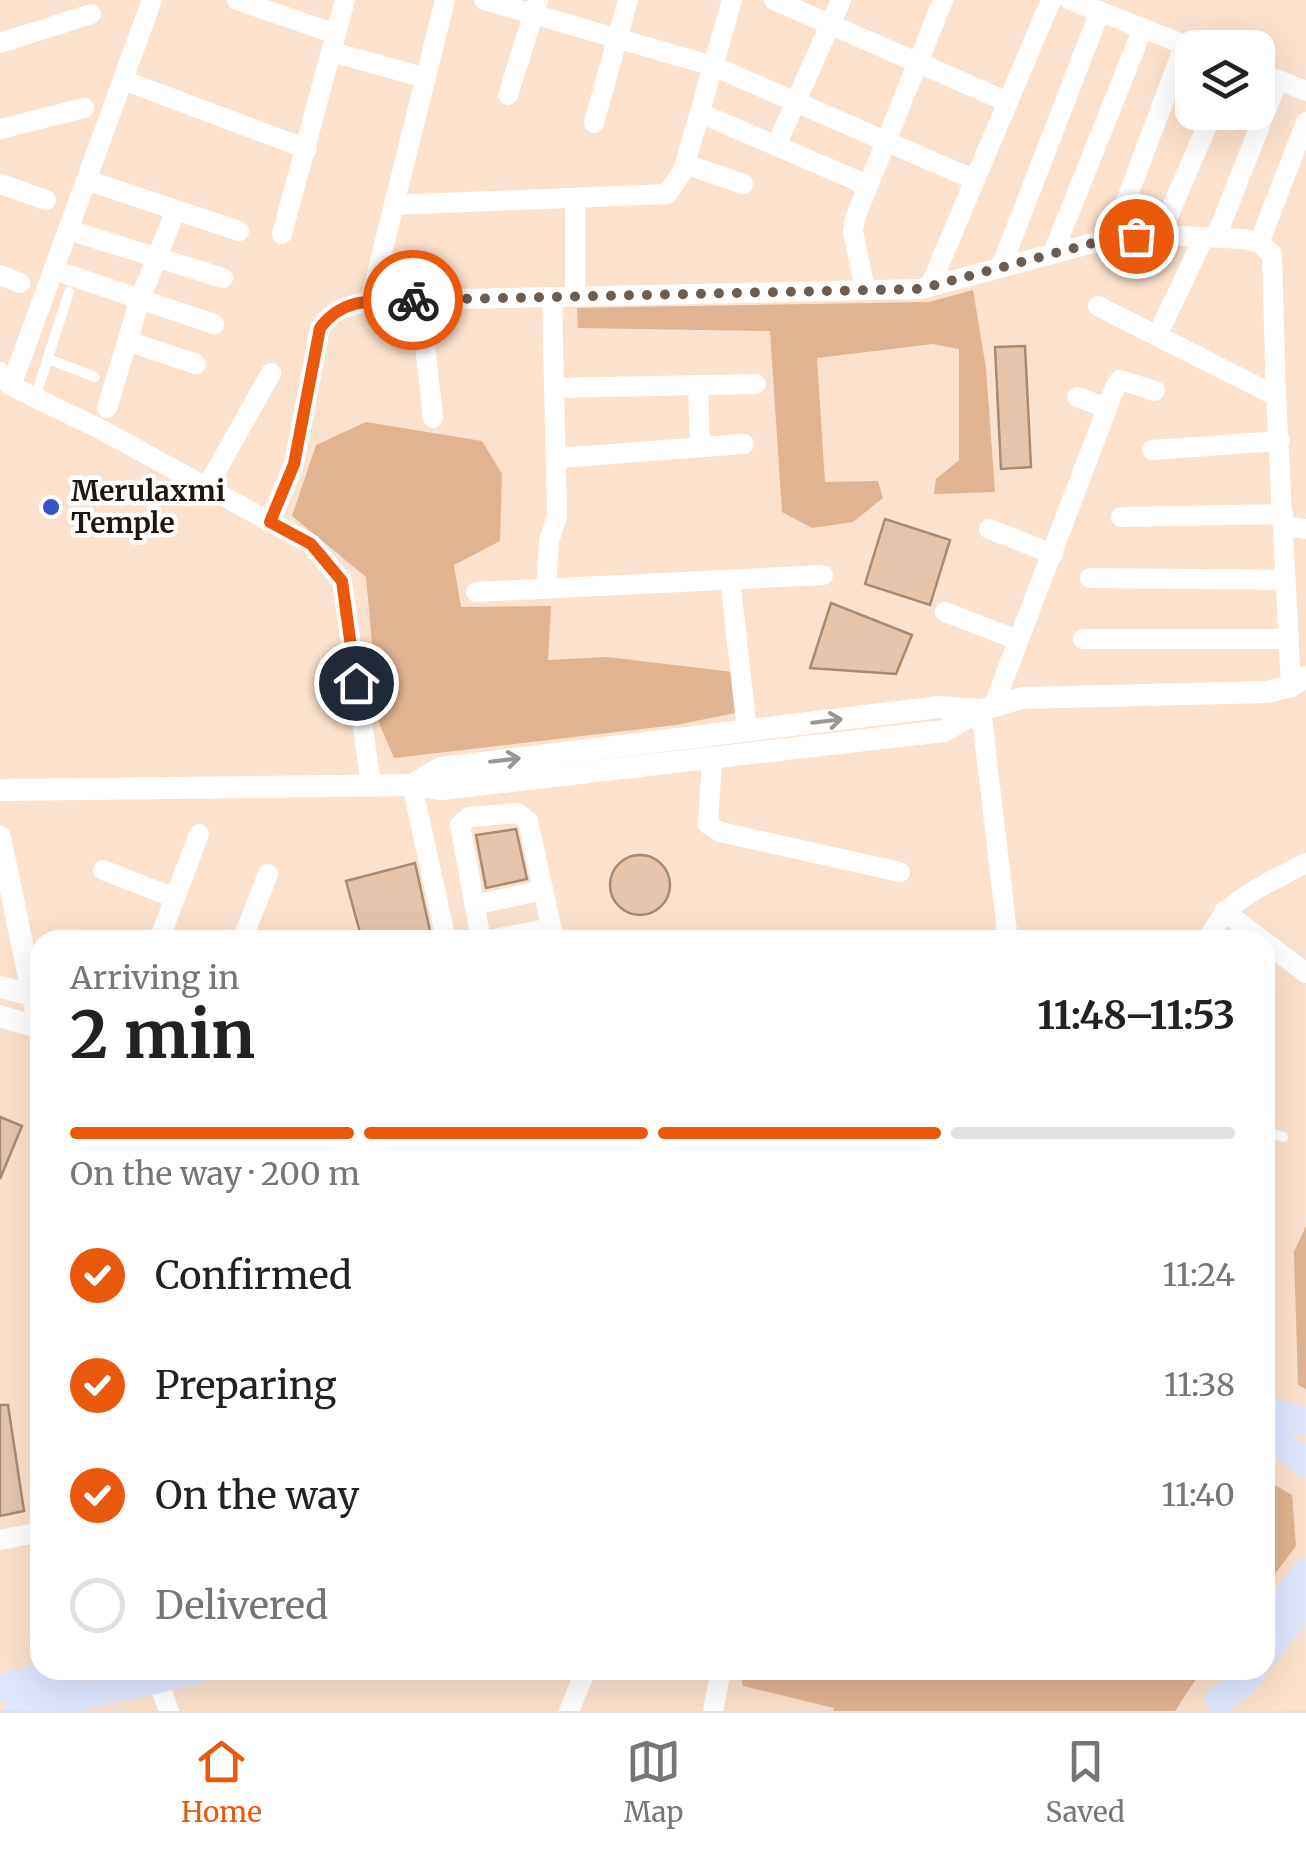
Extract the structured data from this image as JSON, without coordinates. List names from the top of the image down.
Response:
{
  "places": ["Merulaxmi Temple"],
  "page": {
    "heading": ["2 min", "Arriving in", "11:48–11:53"],
    "bar": "On the way · 200 m",
    "list": [
      ["Confirmed", "11:24"],
      ["Preparing", "11:38"],
      ["On the way", "11:40"],
      "Delivered"
    ],
    "tabs": ["Home", "Map", "Saved"]
  }
}
